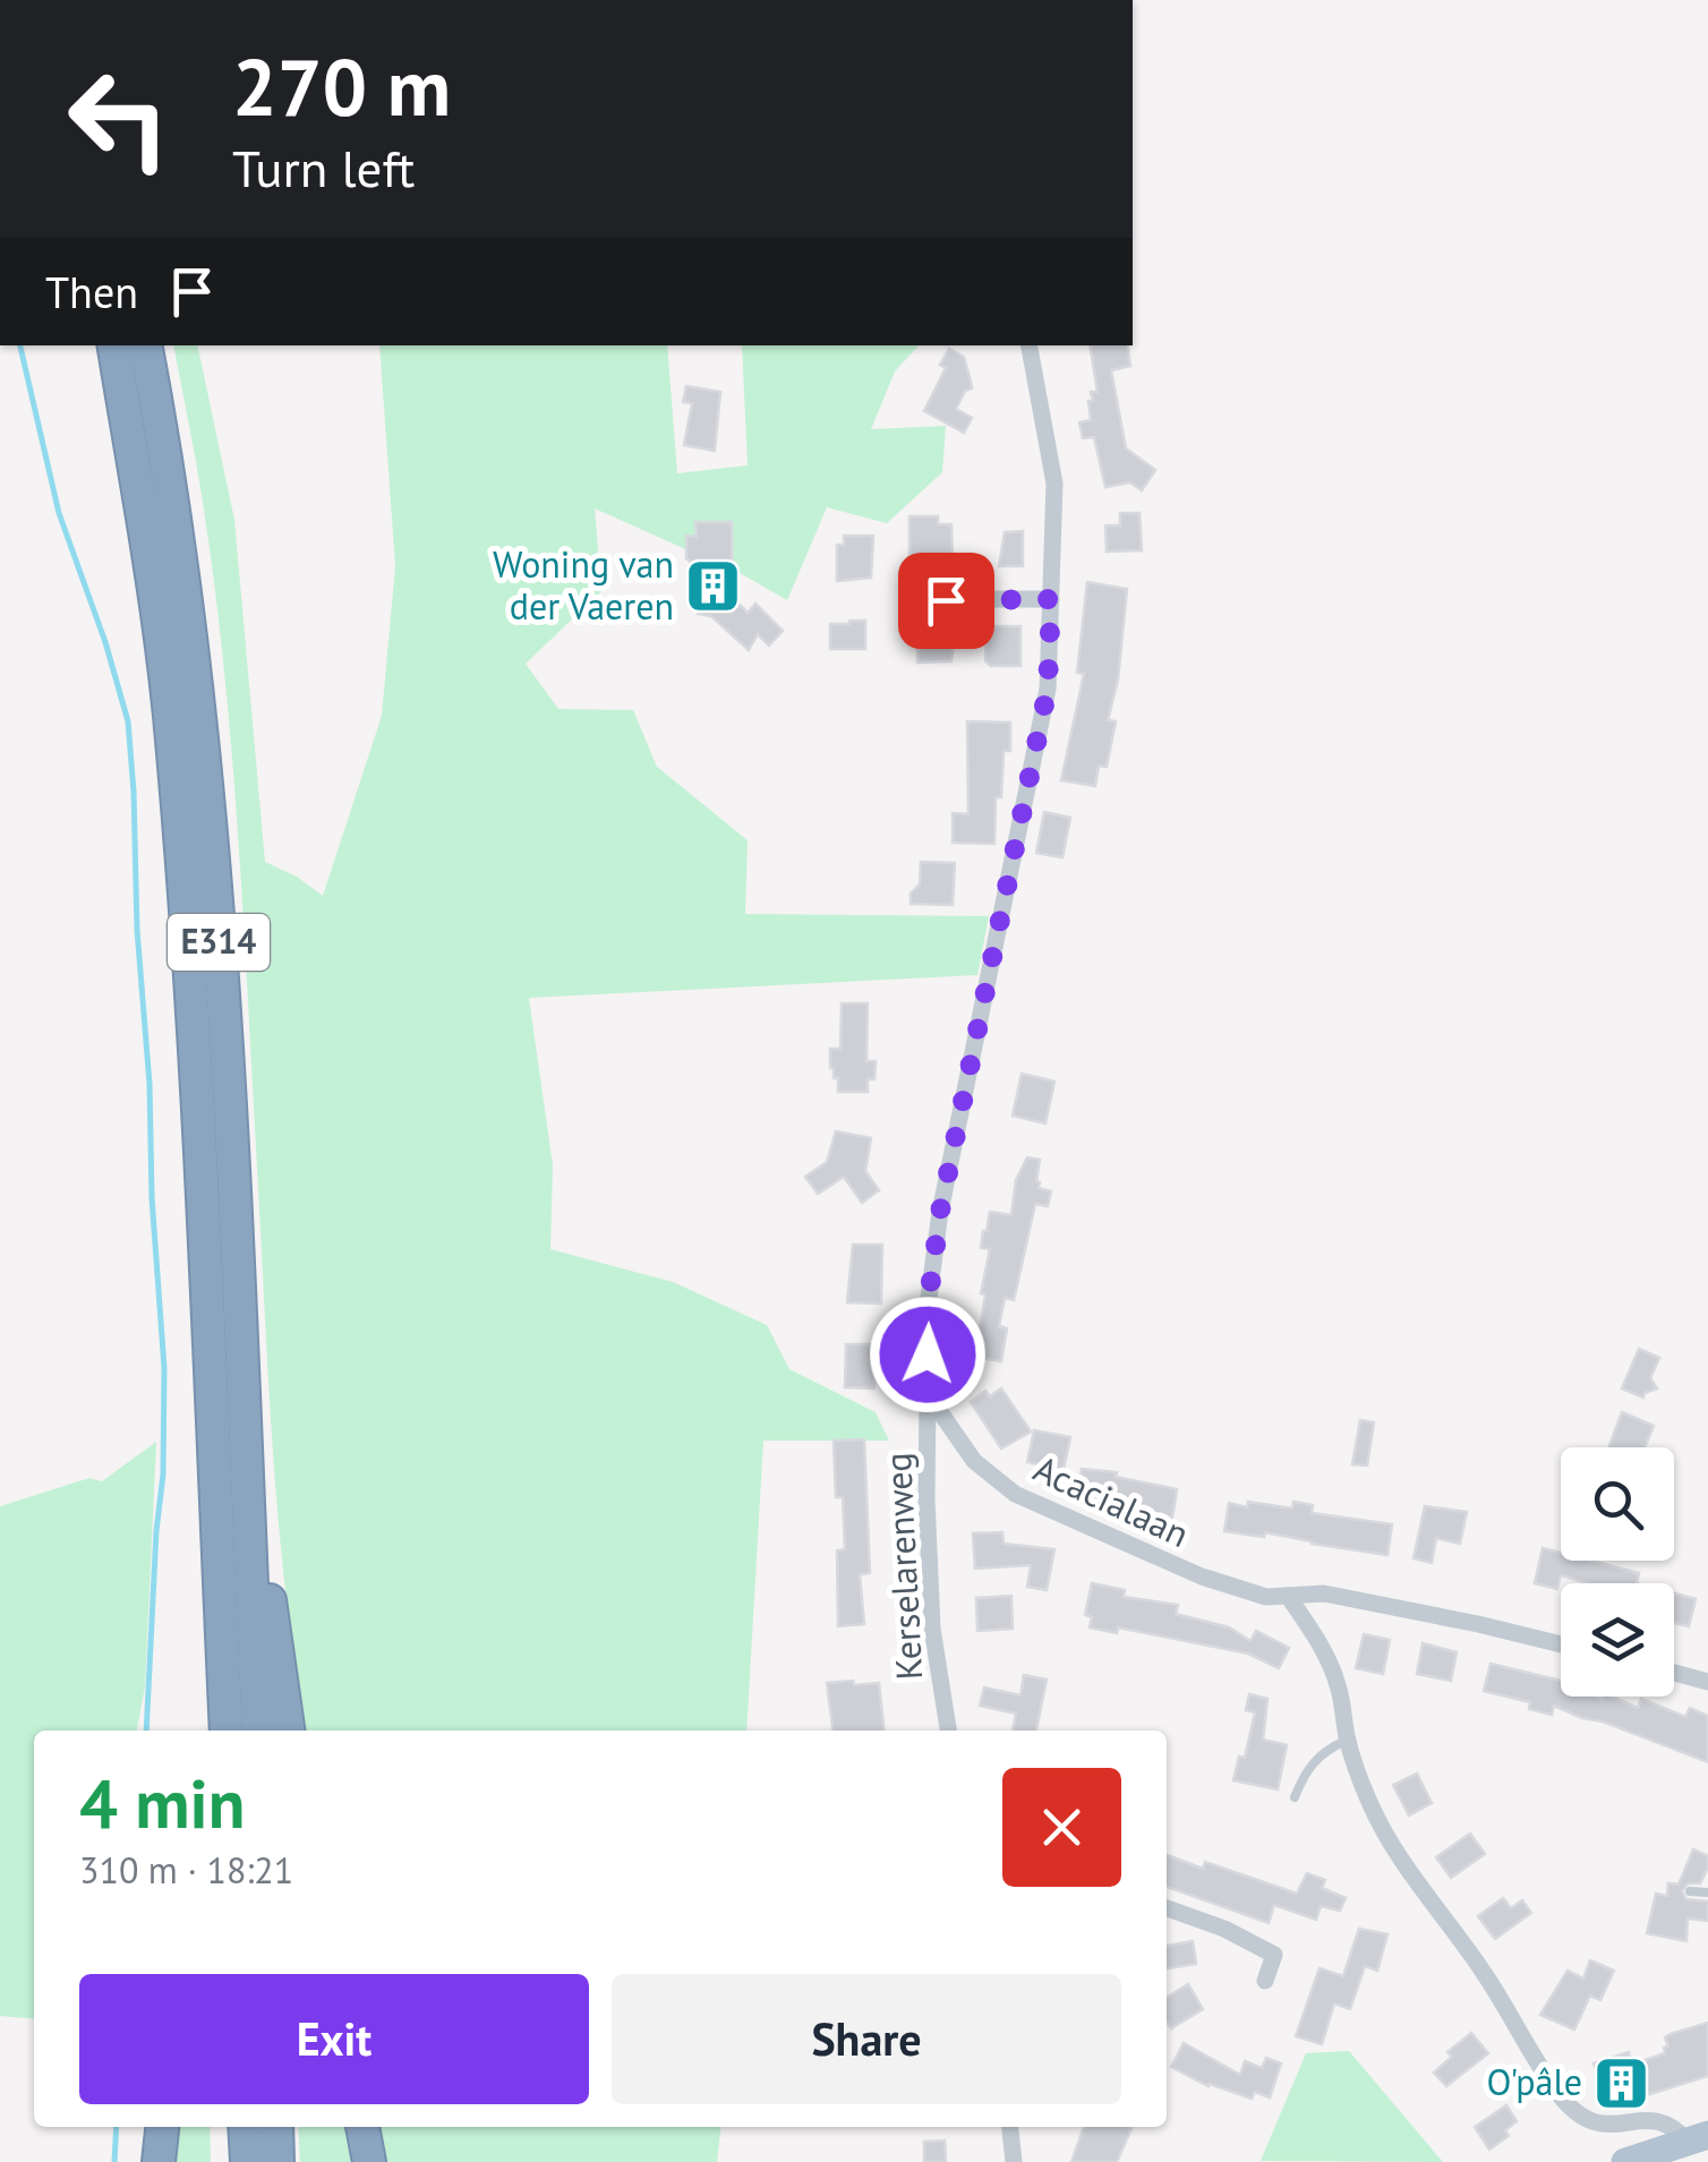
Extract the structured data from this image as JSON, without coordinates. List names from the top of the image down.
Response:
{
  "streets": {
    "highway": ["E314"],
    "street": ["Acacialaan", "Kerselarenweg"]
  },
  "crossings": [
    ["Acacialaan", "Kerselarenweg"]
  ],
  "places": {
    "building": ["Woning van der Vaeren", "O'pâle"]
  },
  "page": {
    "turn": ["270 m", "Turn left"],
    "then": "Then",
    "heading": ["4 min", "310 m · 18:21"],
    "buttons": ["Exit", "Share"]
  }
}
